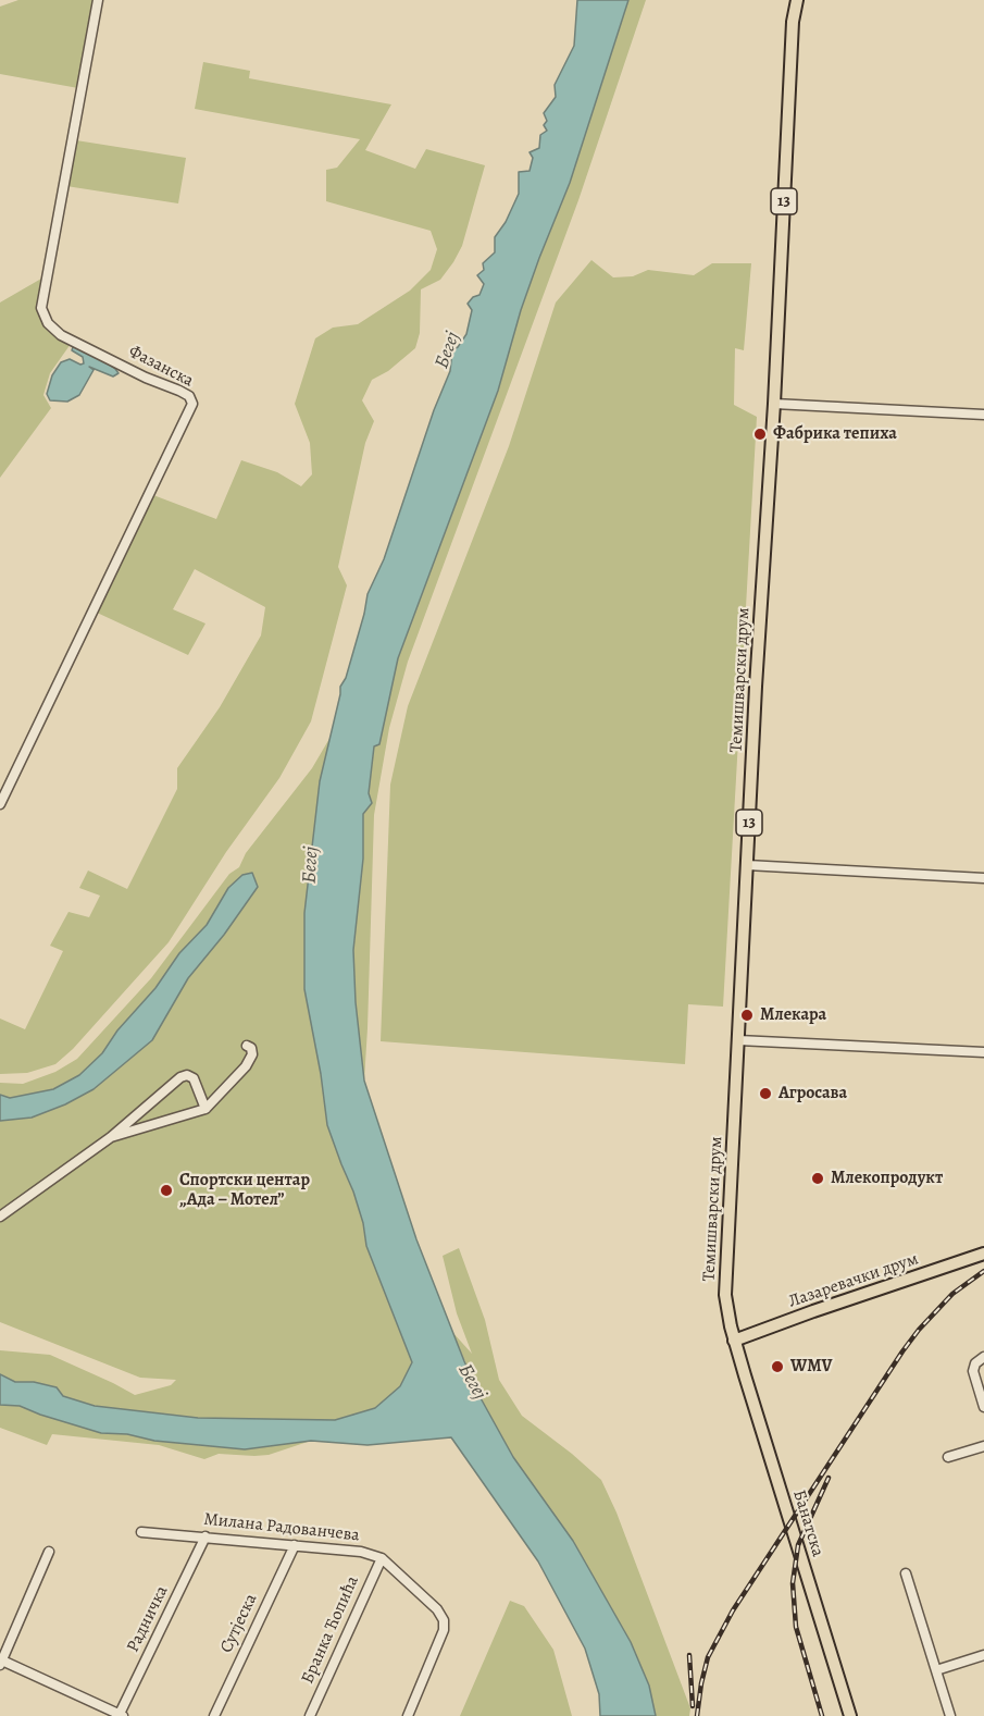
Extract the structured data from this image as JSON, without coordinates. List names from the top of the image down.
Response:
{
  "streets": {
    "main road": [
      "13",
      "Темишварски друм",
      "Лазаревачки друм",
      "Банатска"
    ],
    "street": [
      "Фазанска",
      "Милана Радованчева",
      "Радничка",
      "Сутјеска",
      "Бранка Ћопића"
    ]
  },
  "crossings": [
    ["Темишварски друм", "Лазаревачки друм"],
    ["Темишварски друм", "Банатска"],
    ["Лазаревачки друм", "Банатска"],
    ["Милана Радованчева", "Радничка"],
    ["Милана Радованчева", "Сутјеска"],
    ["Милана Радованчева", "Бранка Ћопића"]
  ],
  "water": ["Бегеј"],
  "places": [
    "Фабрика тепиха",
    "Млекара",
    "Агросава",
    "Млекопродукт",
    "Спортски центар „Ада – Мотел”",
    "WMV"
  ]
}
